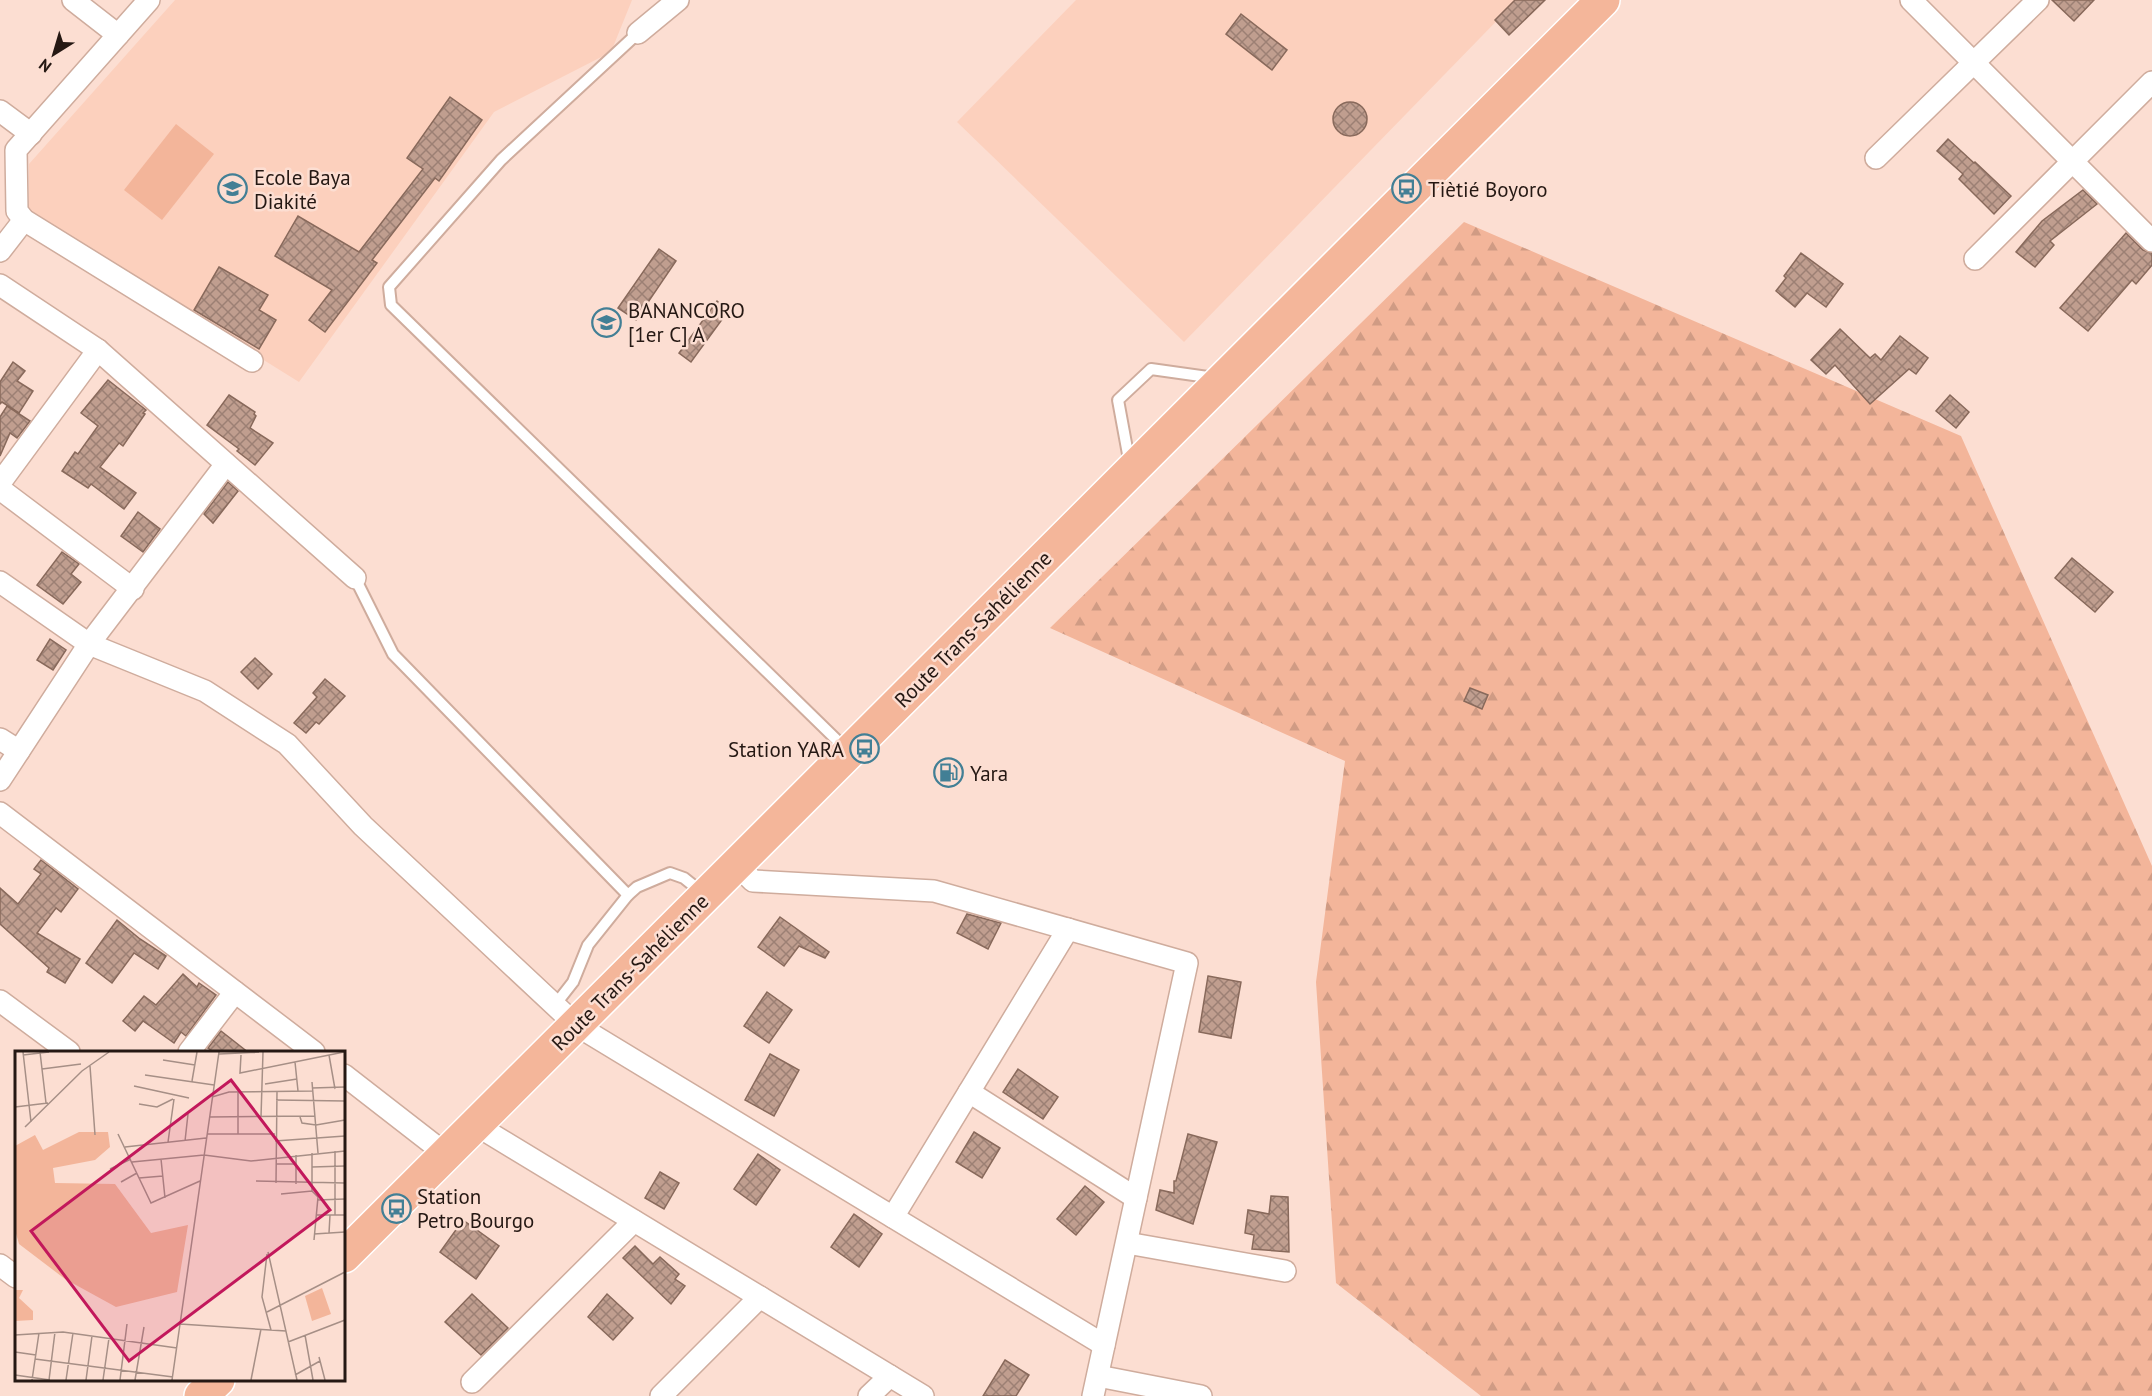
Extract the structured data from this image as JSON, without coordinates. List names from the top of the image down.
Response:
{
  "streets": {
    "highway": ["Route Trans-Sahélienne"]
  },
  "places": {
    "school or university": ["Ecole Baya Diakité", "BANANCORO [1er C] A"],
    "bus stop": ["Tiètié Boyoro", "Station YARA", "Station Petro Bourgo"],
    "fuel station": ["Yara"]
  },
  "north": "bottom left"
}
